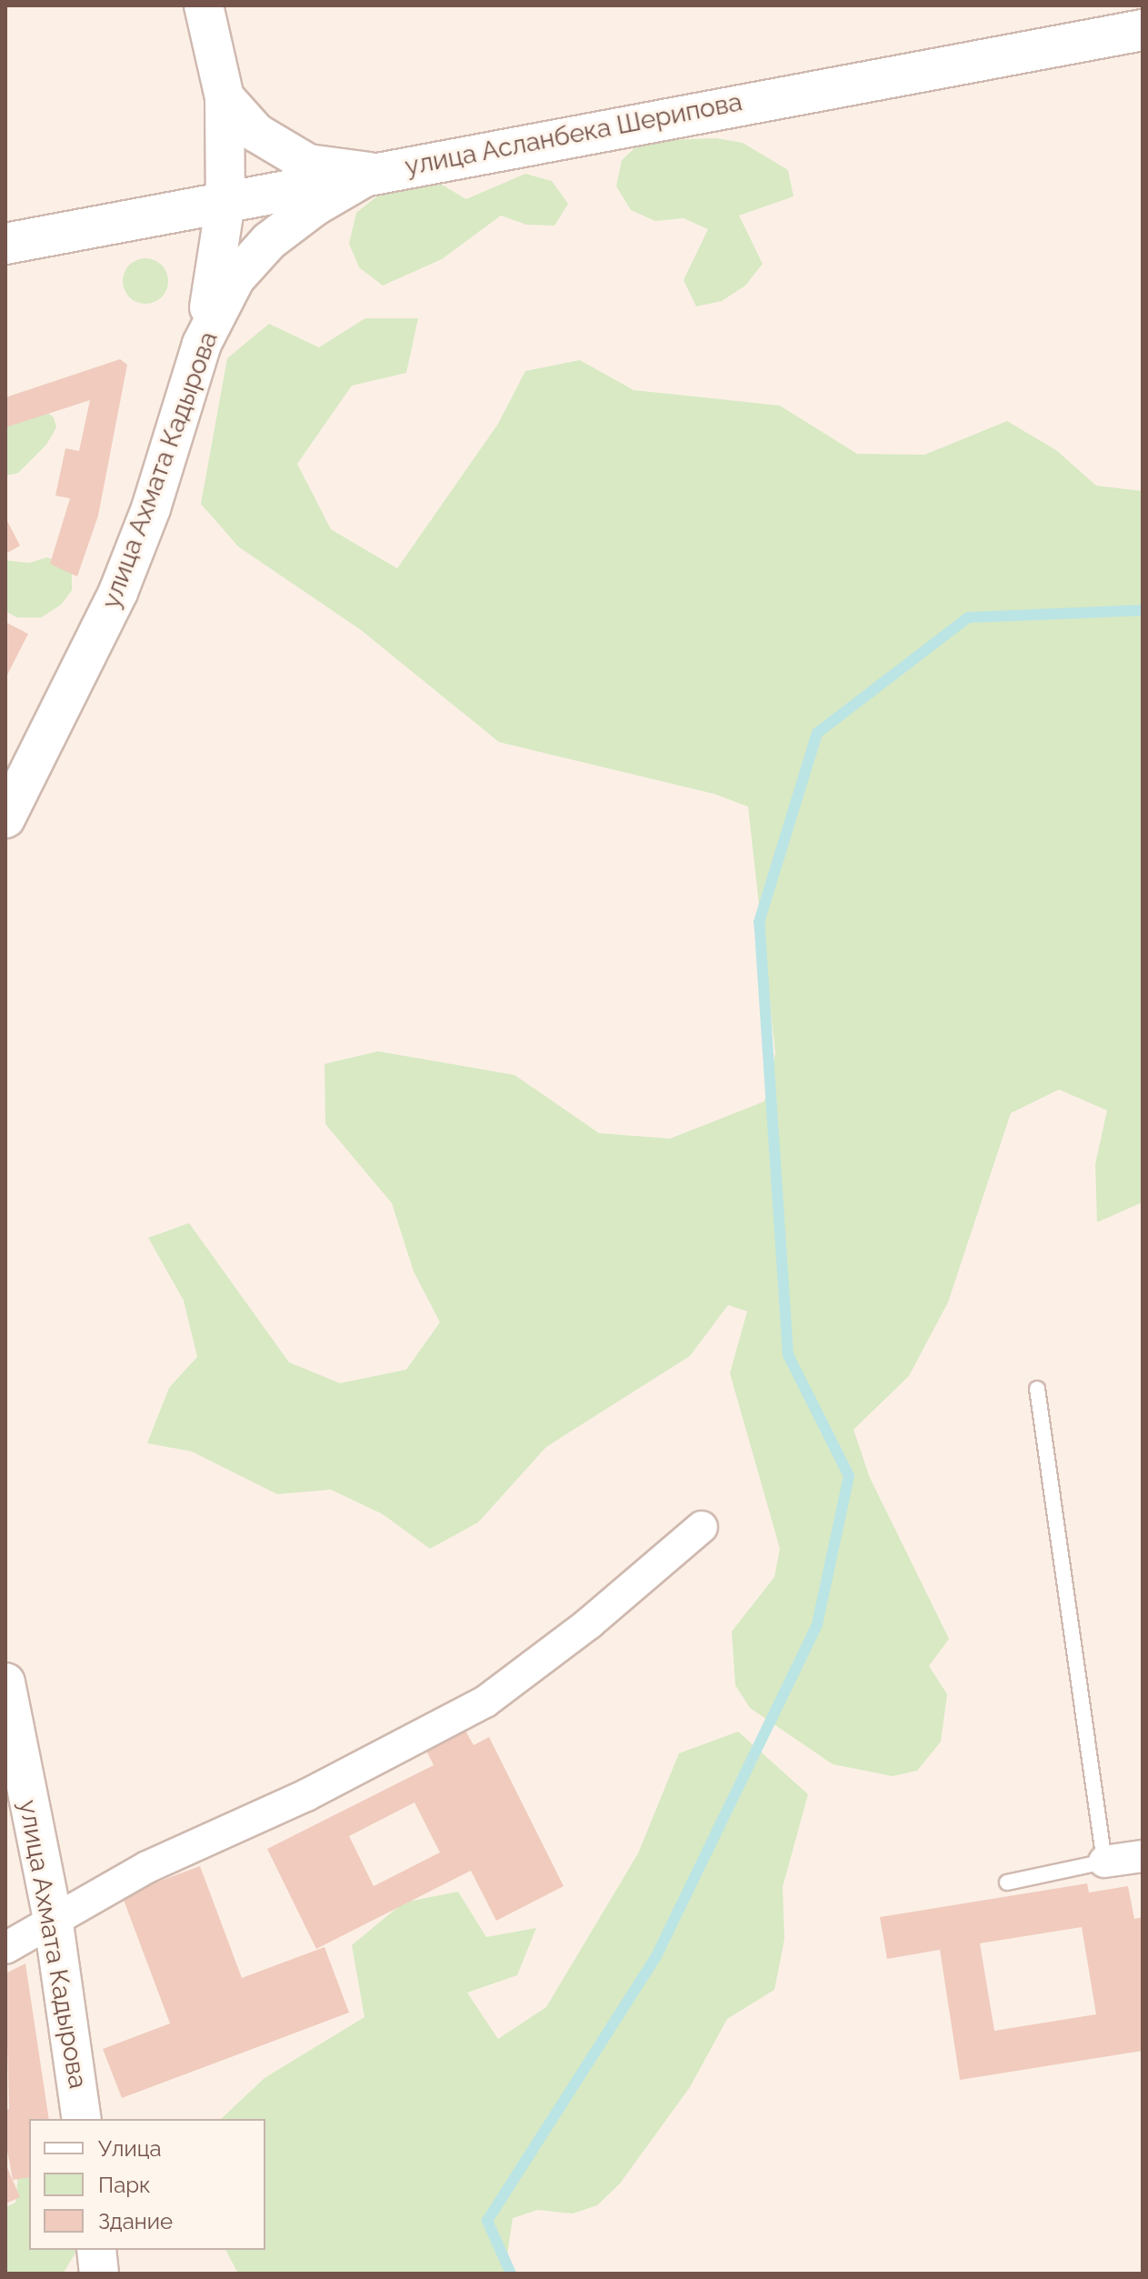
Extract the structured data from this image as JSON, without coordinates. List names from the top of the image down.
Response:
{
  "streets": {
    "main road": ["улица Асланбека Шерипова"],
    "street": ["улица Ахмата Кадырова"]
  },
  "crossings": [
    ["улица Асланбека Шерипова", "улица Ахмата Кадырова"]
  ],
  "legend": ["Улица", "Парк", "Здание"]
}
